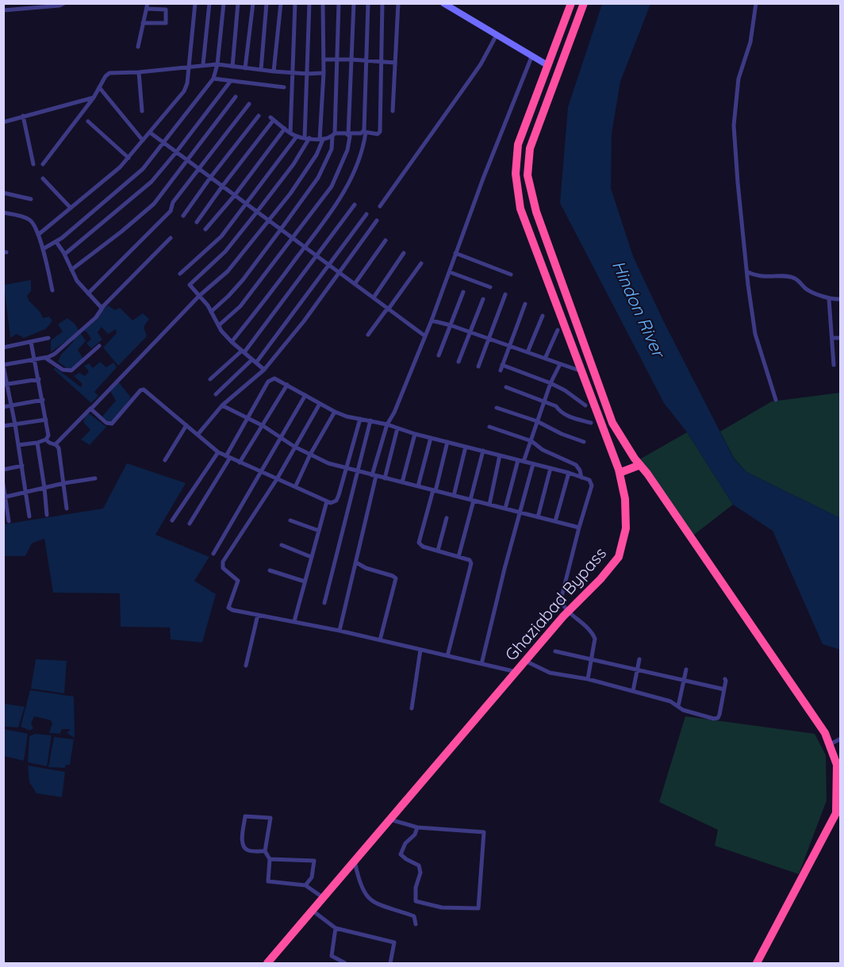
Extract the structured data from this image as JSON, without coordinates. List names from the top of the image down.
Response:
{
  "streets": {
    "highway": ["Ghaziabad Bypass"]
  },
  "water": ["Hindon River"]
}
